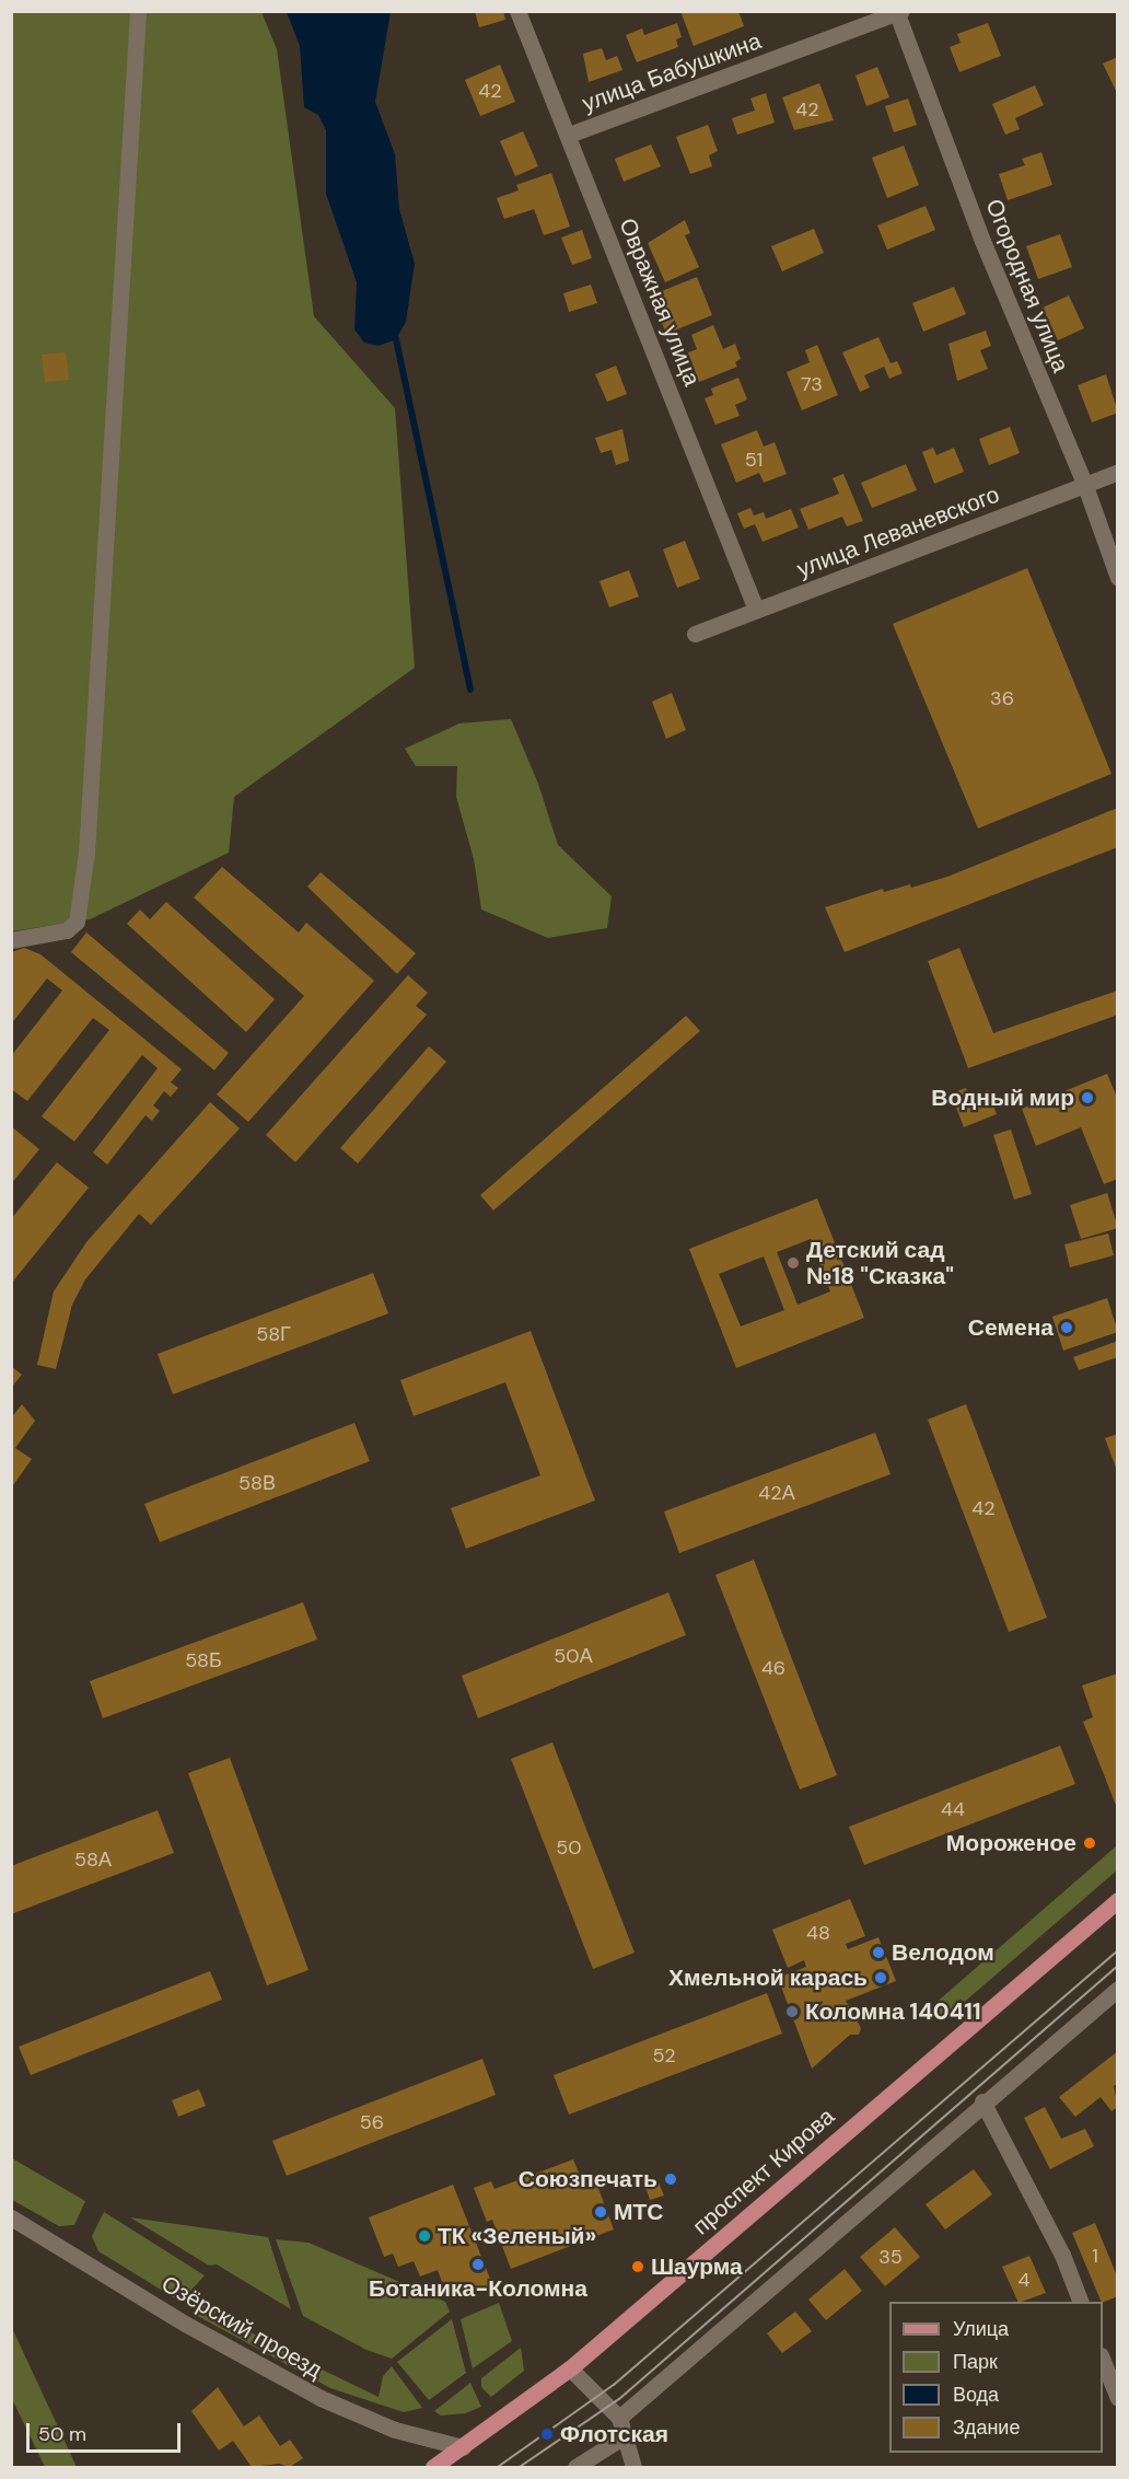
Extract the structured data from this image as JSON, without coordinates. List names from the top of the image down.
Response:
{
  "streets": {
    "main road": ["проспект Кирова"],
    "street": [
      "улица Бабушкина",
      "Огородная улица",
      "Овражная улица",
      "улица Леваневского",
      "Озёрский проезд"
    ]
  },
  "crossings": [
    ["улица Бабушкина", "Огородная улица"],
    ["улица Бабушкина", "Овражная улица"],
    ["Огородная улица", "улица Леваневского"],
    ["Овражная улица", "улица Леваневского"],
    ["проспект Кирова", "Озёрский проезд"]
  ],
  "places": [
    "Водный мир",
    "Детский сад №18 \"Сказка\"",
    "Семена",
    "Мороженое",
    "Велодом",
    "Хмельной карась",
    "Коломна 140411",
    "Союзпечать",
    "МТС",
    "ТК «Зеленый»",
    "Ботаника-Коломна",
    "Шаурма",
    "Флотская"
  ],
  "house_numbers": [
    "42",
    "42",
    "73",
    "51",
    "36",
    "58Г",
    "58В",
    "42А",
    "42",
    "50А",
    "58Б",
    "46",
    "44",
    "50",
    "58А",
    "48",
    "52",
    "56",
    "1",
    "35",
    "4"
  ],
  "legend": [
    "Улица",
    "Парк",
    "Вода",
    "Здание"
  ],
  "scale_bar": "50 m"
}
